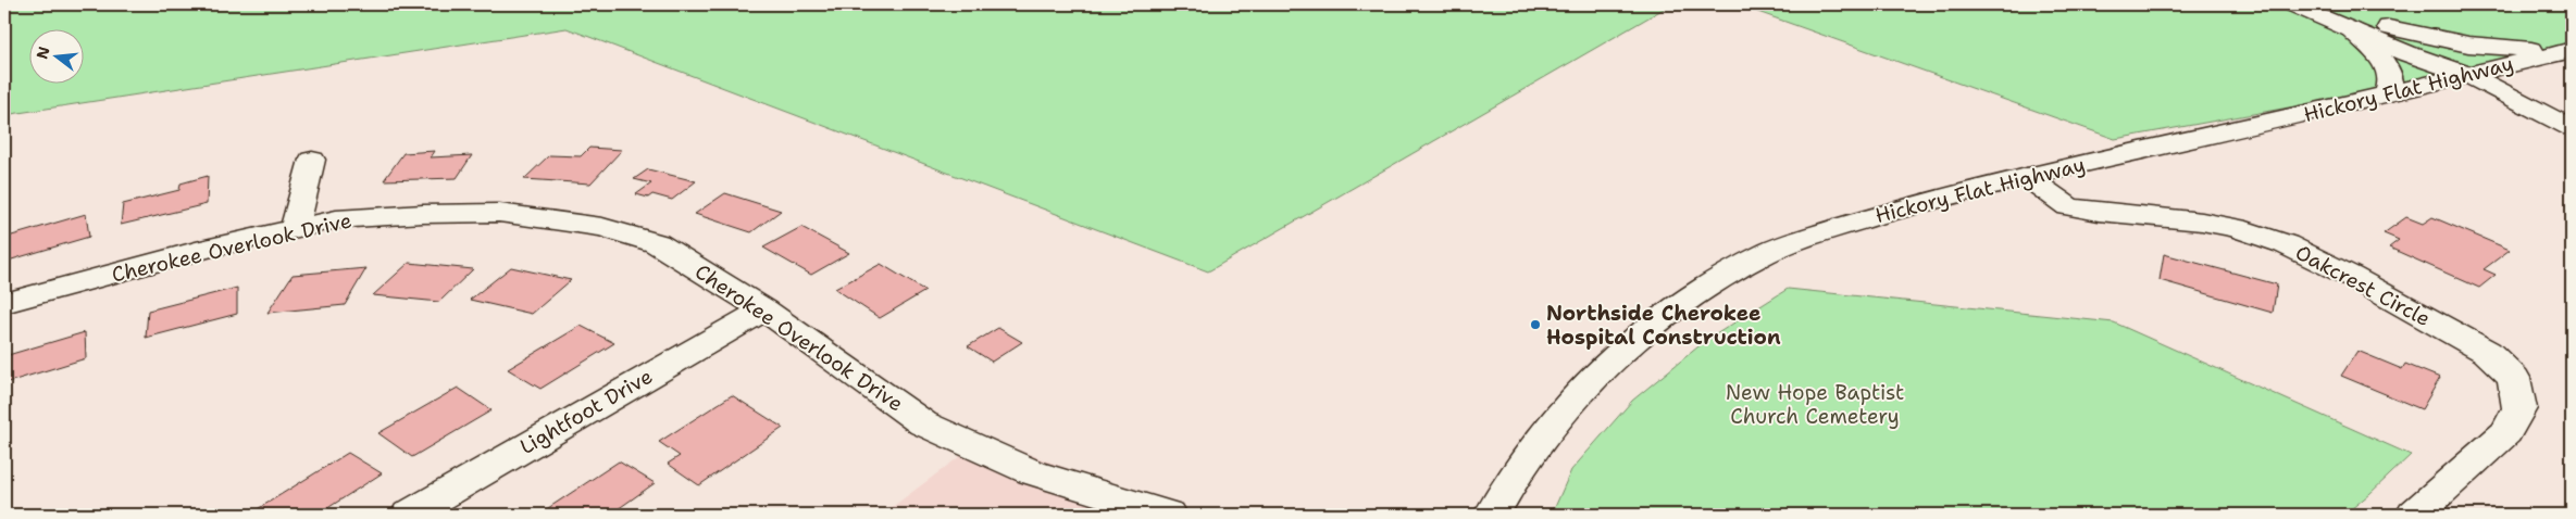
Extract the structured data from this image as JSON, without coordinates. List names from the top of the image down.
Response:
{
  "streets": {
    "street": [
      "Hickory Flat Highway",
      "Cherokee Overlook Drive",
      "Oakcrest Circle",
      "Lightfoot Drive"
    ]
  },
  "crossings": [
    ["Hickory Flat Highway", "Oakcrest Circle"],
    ["Cherokee Overlook Drive", "Lightfoot Drive"]
  ],
  "parks": ["New Hope Baptist Church Cemetery"],
  "places": ["Northside Cherokee Hospital Construction"],
  "north": "left"
}
